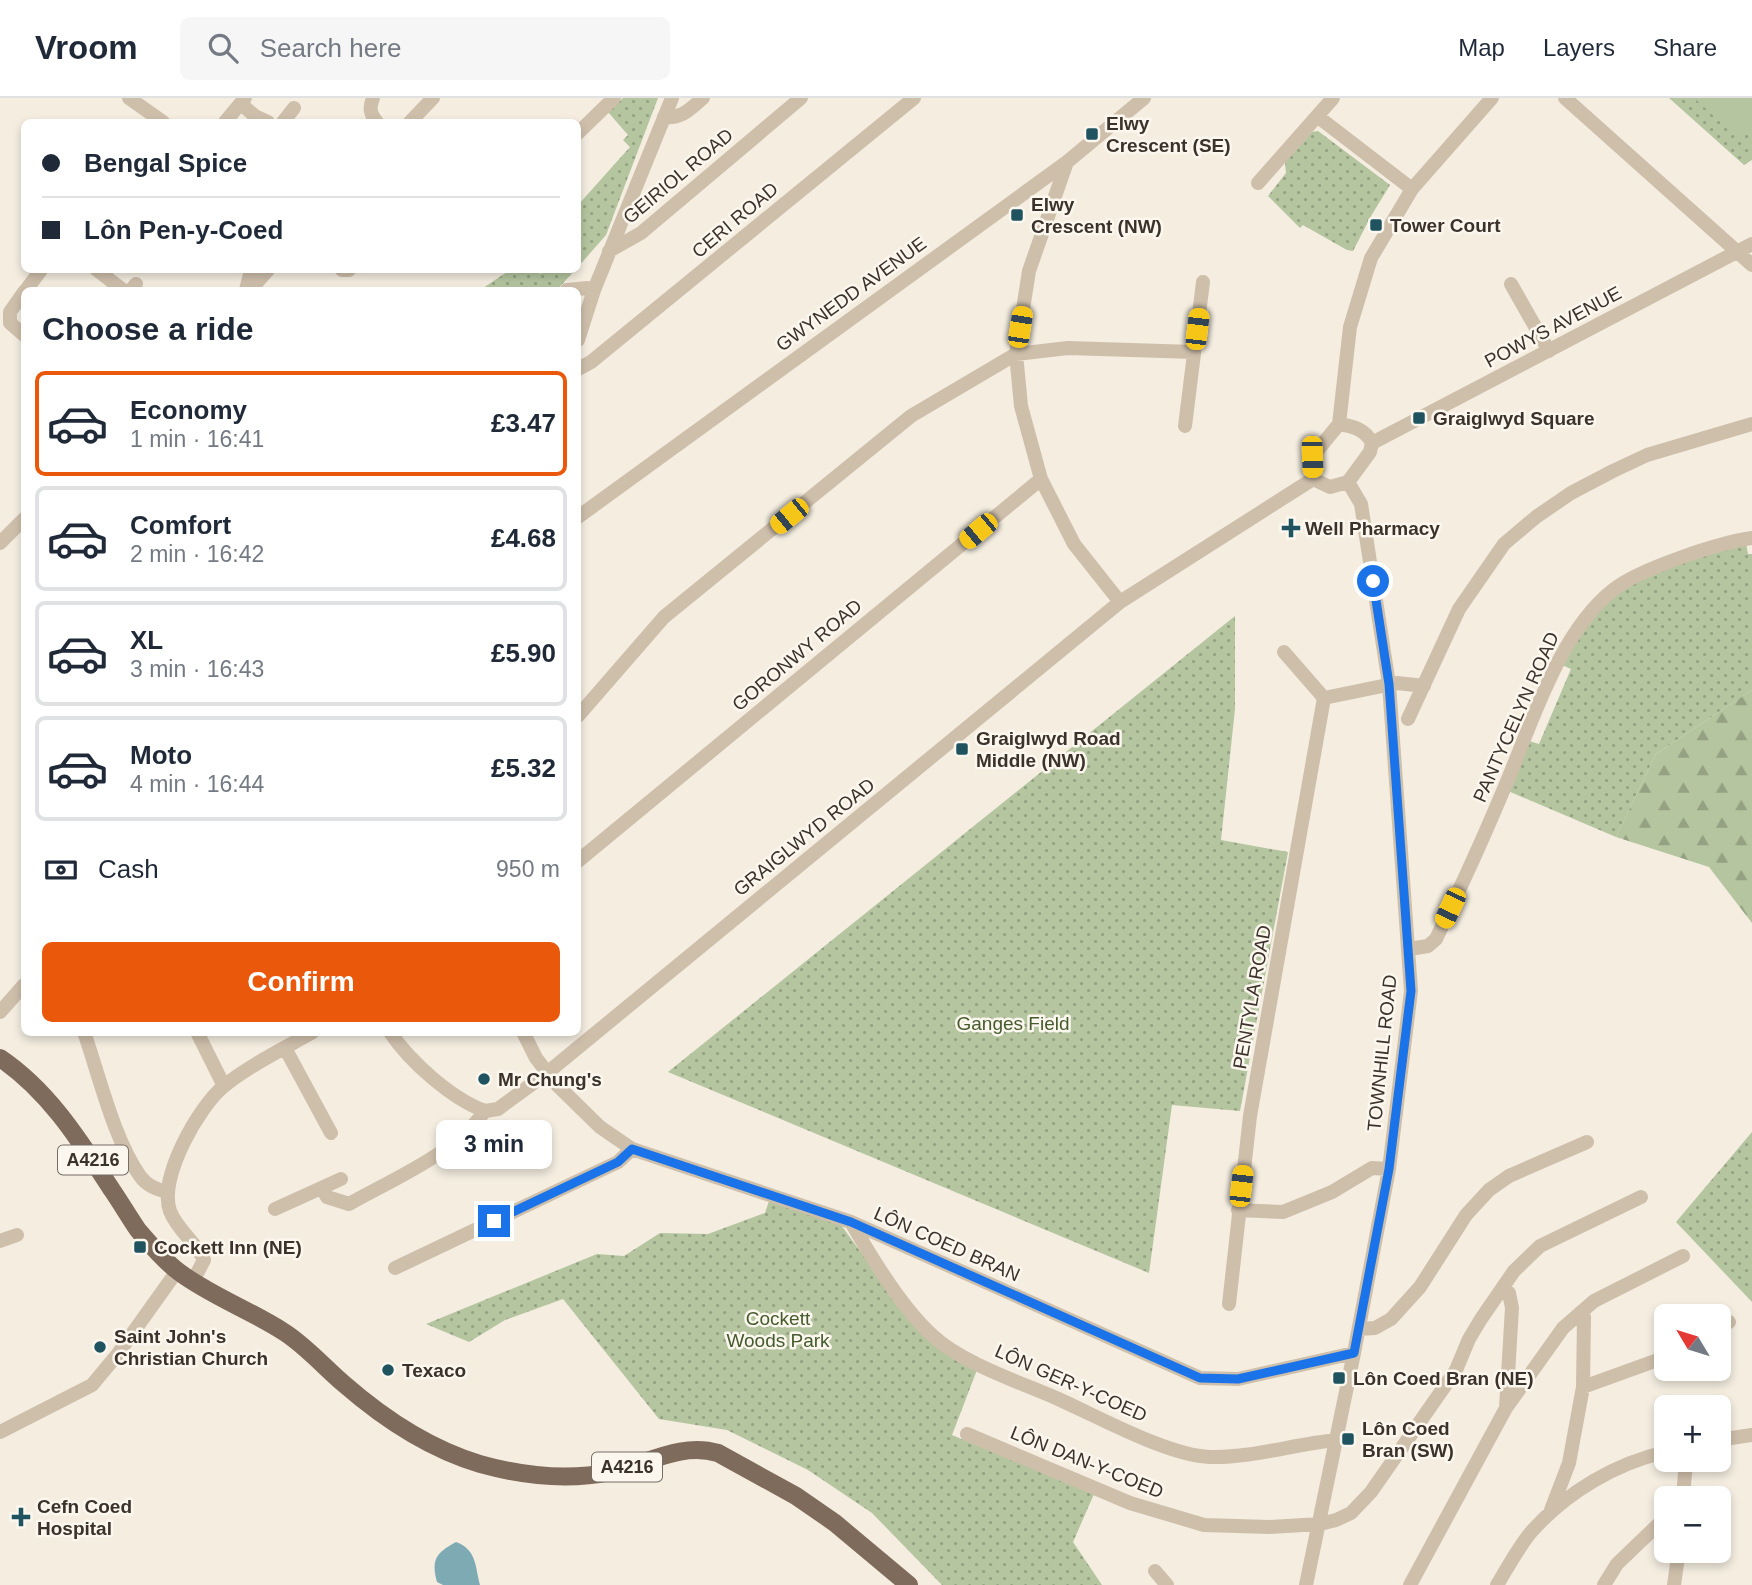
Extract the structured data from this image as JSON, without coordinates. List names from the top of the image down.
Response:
{
  "streets": {
    "main road": ["A4216"],
    "street": [
      "GEIRIOL ROAD",
      "CERI ROAD",
      "GWYNEDD AVENUE",
      "POWYS AVENUE",
      "GORONWY ROAD",
      "PANTYCELYN ROAD",
      "GRAIGLWYD ROAD",
      "PENTYLA ROAD",
      "TOWNHILL ROAD",
      "LÔN COED BRAN",
      "LÔN GER-Y-COED",
      "LÔN DAN-Y-COED"
    ]
  },
  "crossings": [
    ["POWYS AVENUE", "GRAIGLWYD ROAD"],
    ["POWYS AVENUE", "TOWNHILL ROAD"],
    ["PANTYCELYN ROAD", "TOWNHILL ROAD"],
    ["GRAIGLWYD ROAD", "TOWNHILL ROAD"],
    ["GRAIGLWYD ROAD", "LÔN COED BRAN"],
    ["TOWNHILL ROAD", "LÔN COED BRAN"],
    ["TOWNHILL ROAD", "LÔN GER-Y-COED"],
    ["TOWNHILL ROAD", "LÔN DAN-Y-COED"],
    ["LÔN COED BRAN", "LÔN GER-Y-COED"]
  ],
  "parks": ["Ganges Field", "Cockett Woods Park"],
  "places": {
    "transit": [
      "Elwy Crescent (SE)",
      "Elwy Crescent (NW)",
      "Tower Court",
      "Graiglwyd Square",
      "Graiglwyd Road Middle (NW)",
      "Cockett Inn (NE)",
      "Lôn Coed Bran (NE)",
      "Lôn Coed Bran (SW)"
    ],
    "health": ["Well Pharmacy", "Cefn Coed Hospital"],
    "other": ["Mr Chung's", "Saint John's Christian Church", "Texaco"]
  },
  "north": "top left",
  "page": {
    "header": "Vroom",
    "search": "Search here",
    "nav": ["Map", "Layers", "Share"],
    "banner": ["Bengal Spice", "Lôn Pen-y-Coed"],
    "heading": "Choose a ride",
    "list": [
      {
        "name": "Economy",
        "note": "1 min · 16:41",
        "value": "£3.47"
      },
      {
        "name": "Comfort",
        "note": "2 min · 16:42",
        "value": "£4.68"
      },
      {
        "name": "XL",
        "note": "3 min · 16:43",
        "value": "£5.90"
      },
      {
        "name": "Moto",
        "note": "4 min · 16:44",
        "value": "£5.32"
      }
    ],
    "pay": ["Cash", "950 m"],
    "buttons": "Confirm",
    "bubble": "3 min",
    "map_buttons": ["+", "−"]
  }
}
